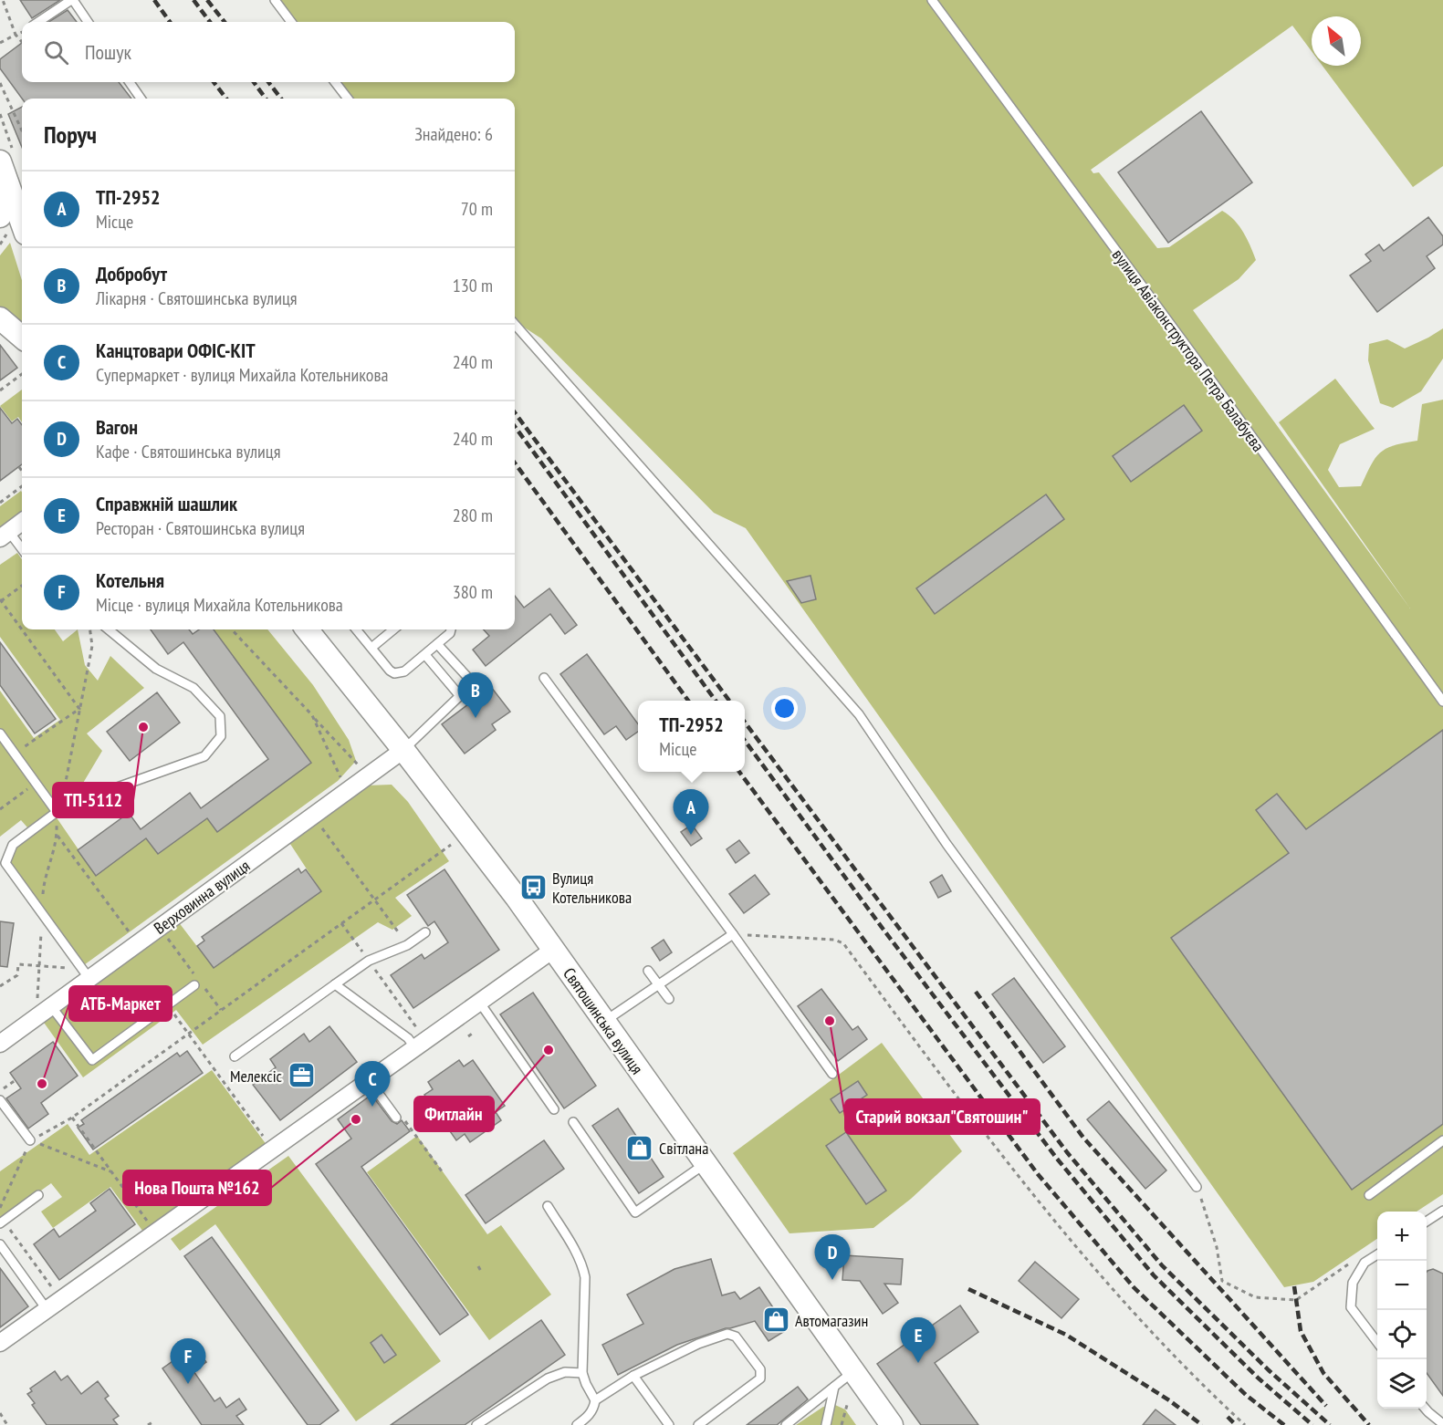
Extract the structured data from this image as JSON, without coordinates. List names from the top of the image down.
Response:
{
  "streets": {
    "main road": ["Святошинська вулиця"],
    "street": ["Верховинна вулиця"],
    "lane": ["вулиця Авіаконструктора Петра Балабуєва"]
  },
  "crossings": [
    ["Верховинна вулиця", "Святошинська вулиця"]
  ],
  "places": {
    "other": [
      "ТП-5112",
      "Старий вокзал\"Святошин\"",
      "Фитлайн",
      "АТБ-Маркет",
      "Нова Пошта №162"
    ],
    "bus stop": ["Вулиця Котельникова"],
    "office": ["Мелексіc"],
    "shop": ["Світлана", "Автомагазин"]
  },
  "north": "top left",
  "page": {
    "search": "Пошук",
    "heading": ["Поруч", "Знайдено: 6"],
    "list": [
      {
        "mark": "A",
        "name": "ТП-2952",
        "note": "Місце",
        "value": "70 m"
      },
      {
        "mark": "B",
        "name": "Добробут",
        "note": "Лікарня · Святошинська вулиця",
        "value": "130 m"
      },
      {
        "mark": "C",
        "name": "Канцтовари ОФІС-КІТ",
        "note": "Супермаркет · вулиця Михайла Котельникова",
        "value": "240 m"
      },
      {
        "mark": "D",
        "name": "Вагон",
        "note": "Кафе · Святошинська вулиця",
        "value": "240 m"
      },
      {
        "mark": "E",
        "name": "Справжній шашлик",
        "note": "Ресторан · Святошинська вулиця",
        "value": "280 m"
      },
      {
        "mark": "F",
        "name": "Котельня",
        "note": "Місце · вулиця Михайла Котельникова",
        "value": "380 m"
      }
    ],
    "pins": [
      "B",
      "A",
      "C",
      "D",
      "E",
      "F"
    ],
    "popup": ["ТП-2952", "Місце"],
    "map_buttons": ["+", "−"]
  }
}
